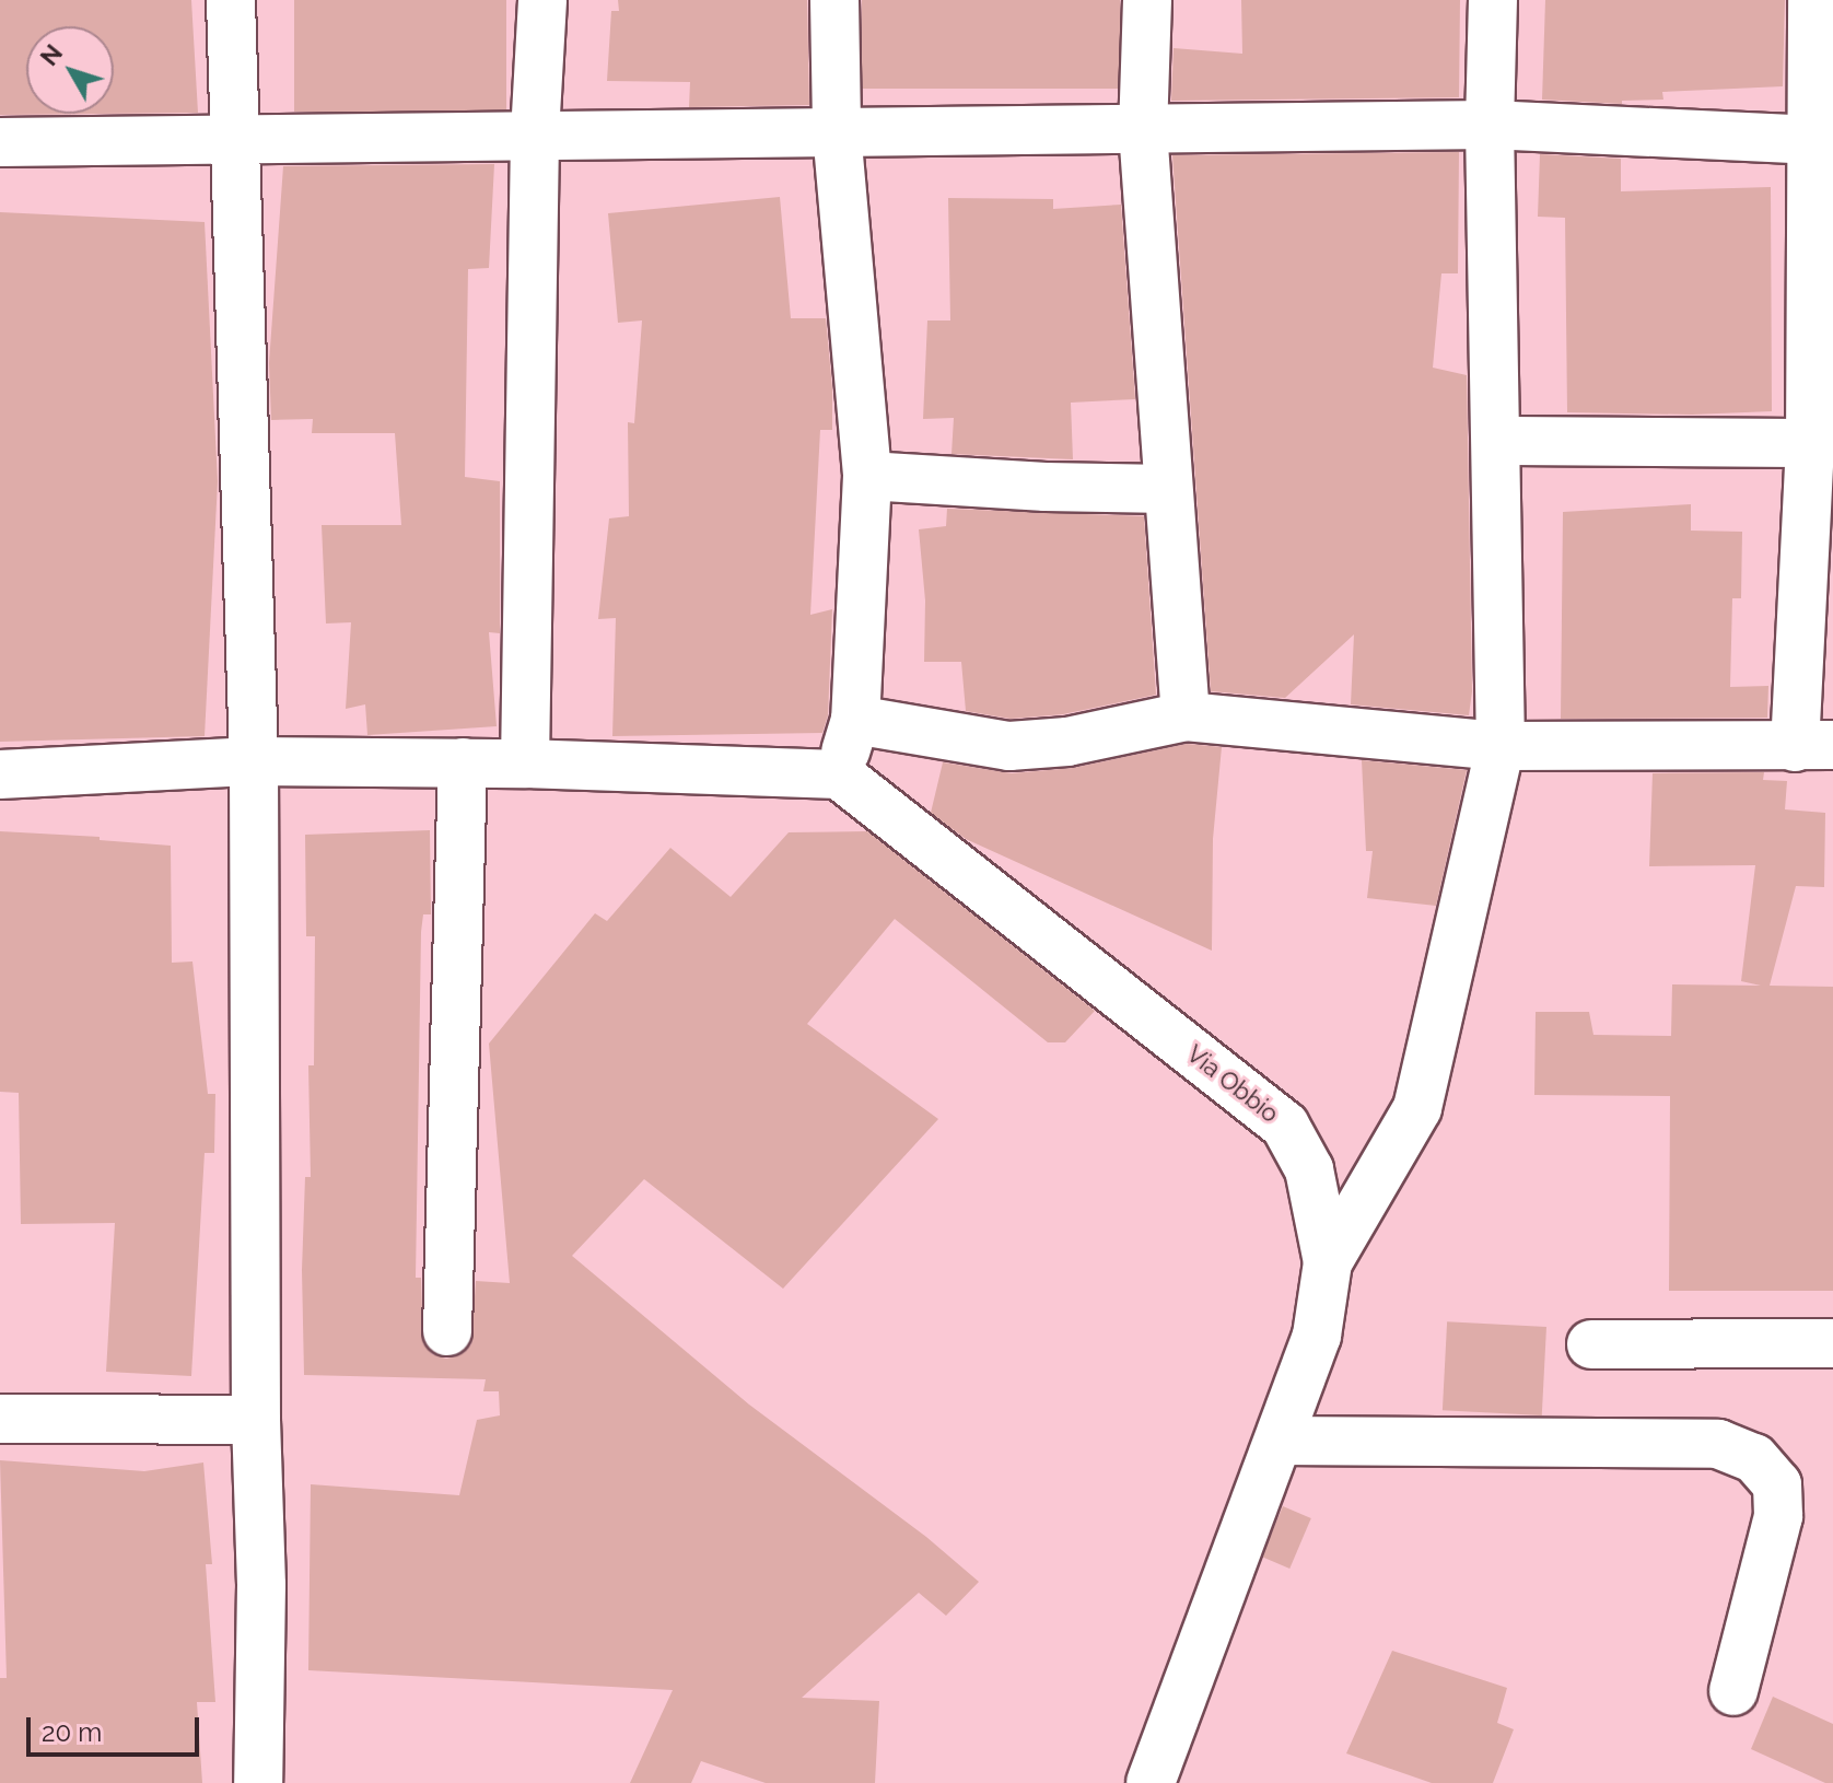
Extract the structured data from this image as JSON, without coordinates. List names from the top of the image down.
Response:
{
  "streets": {
    "street": ["Via Obbio"]
  },
  "scale_bar": "20 m",
  "north": "top left"
}
